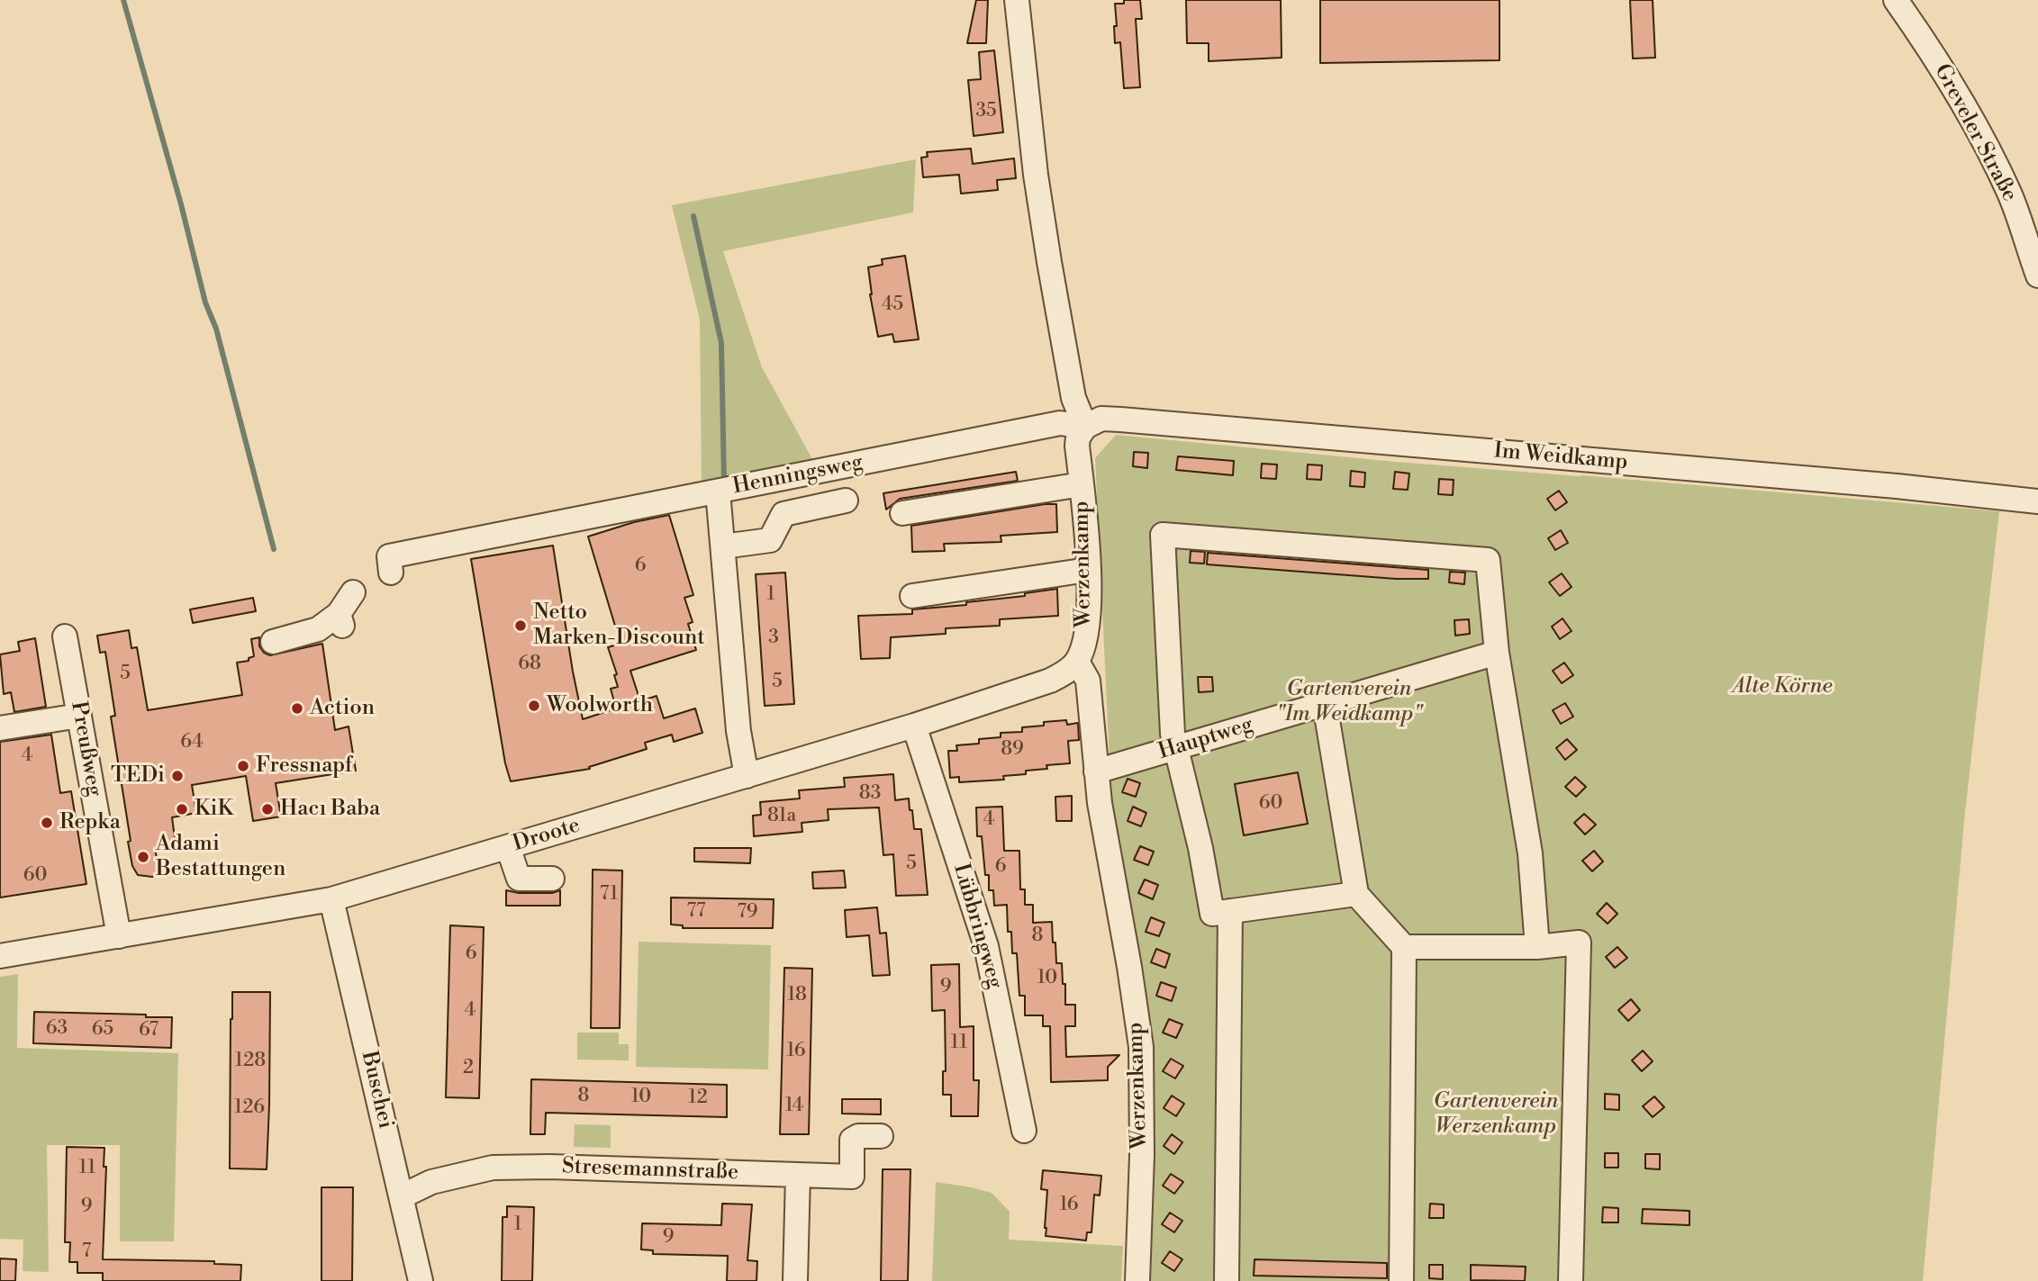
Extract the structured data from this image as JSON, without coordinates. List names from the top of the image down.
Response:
{
  "streets": {
    "street": [
      "Greveler Straße",
      "Im Weidkamp",
      "Henningsweg",
      "Werzenkamp",
      "Hauptweg",
      "Preußweg",
      "Droote",
      "Lübbringweg",
      "Buschei",
      "Stresemannstraße"
    ]
  },
  "crossings": [
    ["Im Weidkamp", "Henningsweg"],
    ["Im Weidkamp", "Werzenkamp"],
    ["Henningsweg", "Werzenkamp"],
    ["Henningsweg", "Droote"],
    ["Werzenkamp", "Hauptweg"],
    ["Werzenkamp", "Droote"],
    ["Preußweg", "Droote"],
    ["Droote", "Lübbringweg"],
    ["Droote", "Buschei"],
    ["Buschei", "Stresemannstraße"]
  ],
  "parks": ["Alte Körne", "Gartenverein \"Im Weidkamp\"", "Gartenverein Werzenkamp"],
  "places": [
    "Netto Marken-Discount",
    "Woolworth",
    "Action",
    "Fressnapf",
    "TEDi",
    "KiK",
    "Hacı Baba",
    "Repka",
    "Adami Bestattungen"
  ],
  "house_numbers": [
    "35",
    "45",
    "6",
    "1",
    "3",
    "68",
    "5",
    "5",
    "64",
    "89",
    "4",
    "83",
    "60",
    "81a",
    "4",
    "5",
    "6",
    "60",
    "71",
    "77",
    "79",
    "8",
    "6",
    "10",
    "9",
    "18",
    "4",
    "63",
    "65",
    "67",
    "11",
    "16",
    "128",
    "2",
    "8",
    "10",
    "12",
    "14",
    "126",
    "11",
    "16",
    "9",
    "1",
    "9",
    "7"
  ]
}
